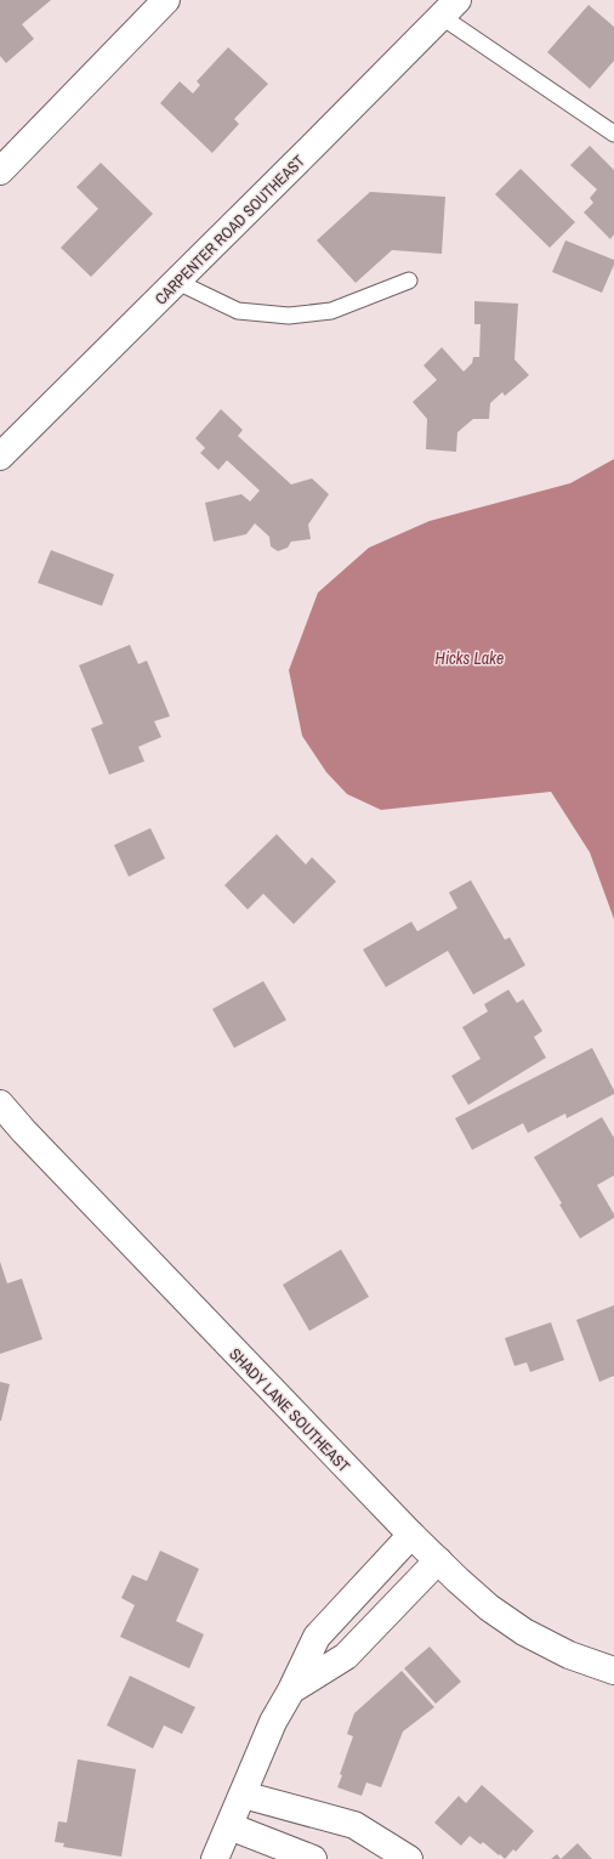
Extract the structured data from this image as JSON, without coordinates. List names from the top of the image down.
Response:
{
  "streets": {
    "street": ["CARPENTER ROAD SOUTHEAST", "SHADY LANE SOUTHEAST"]
  },
  "water": ["Hicks Lake"]
}
